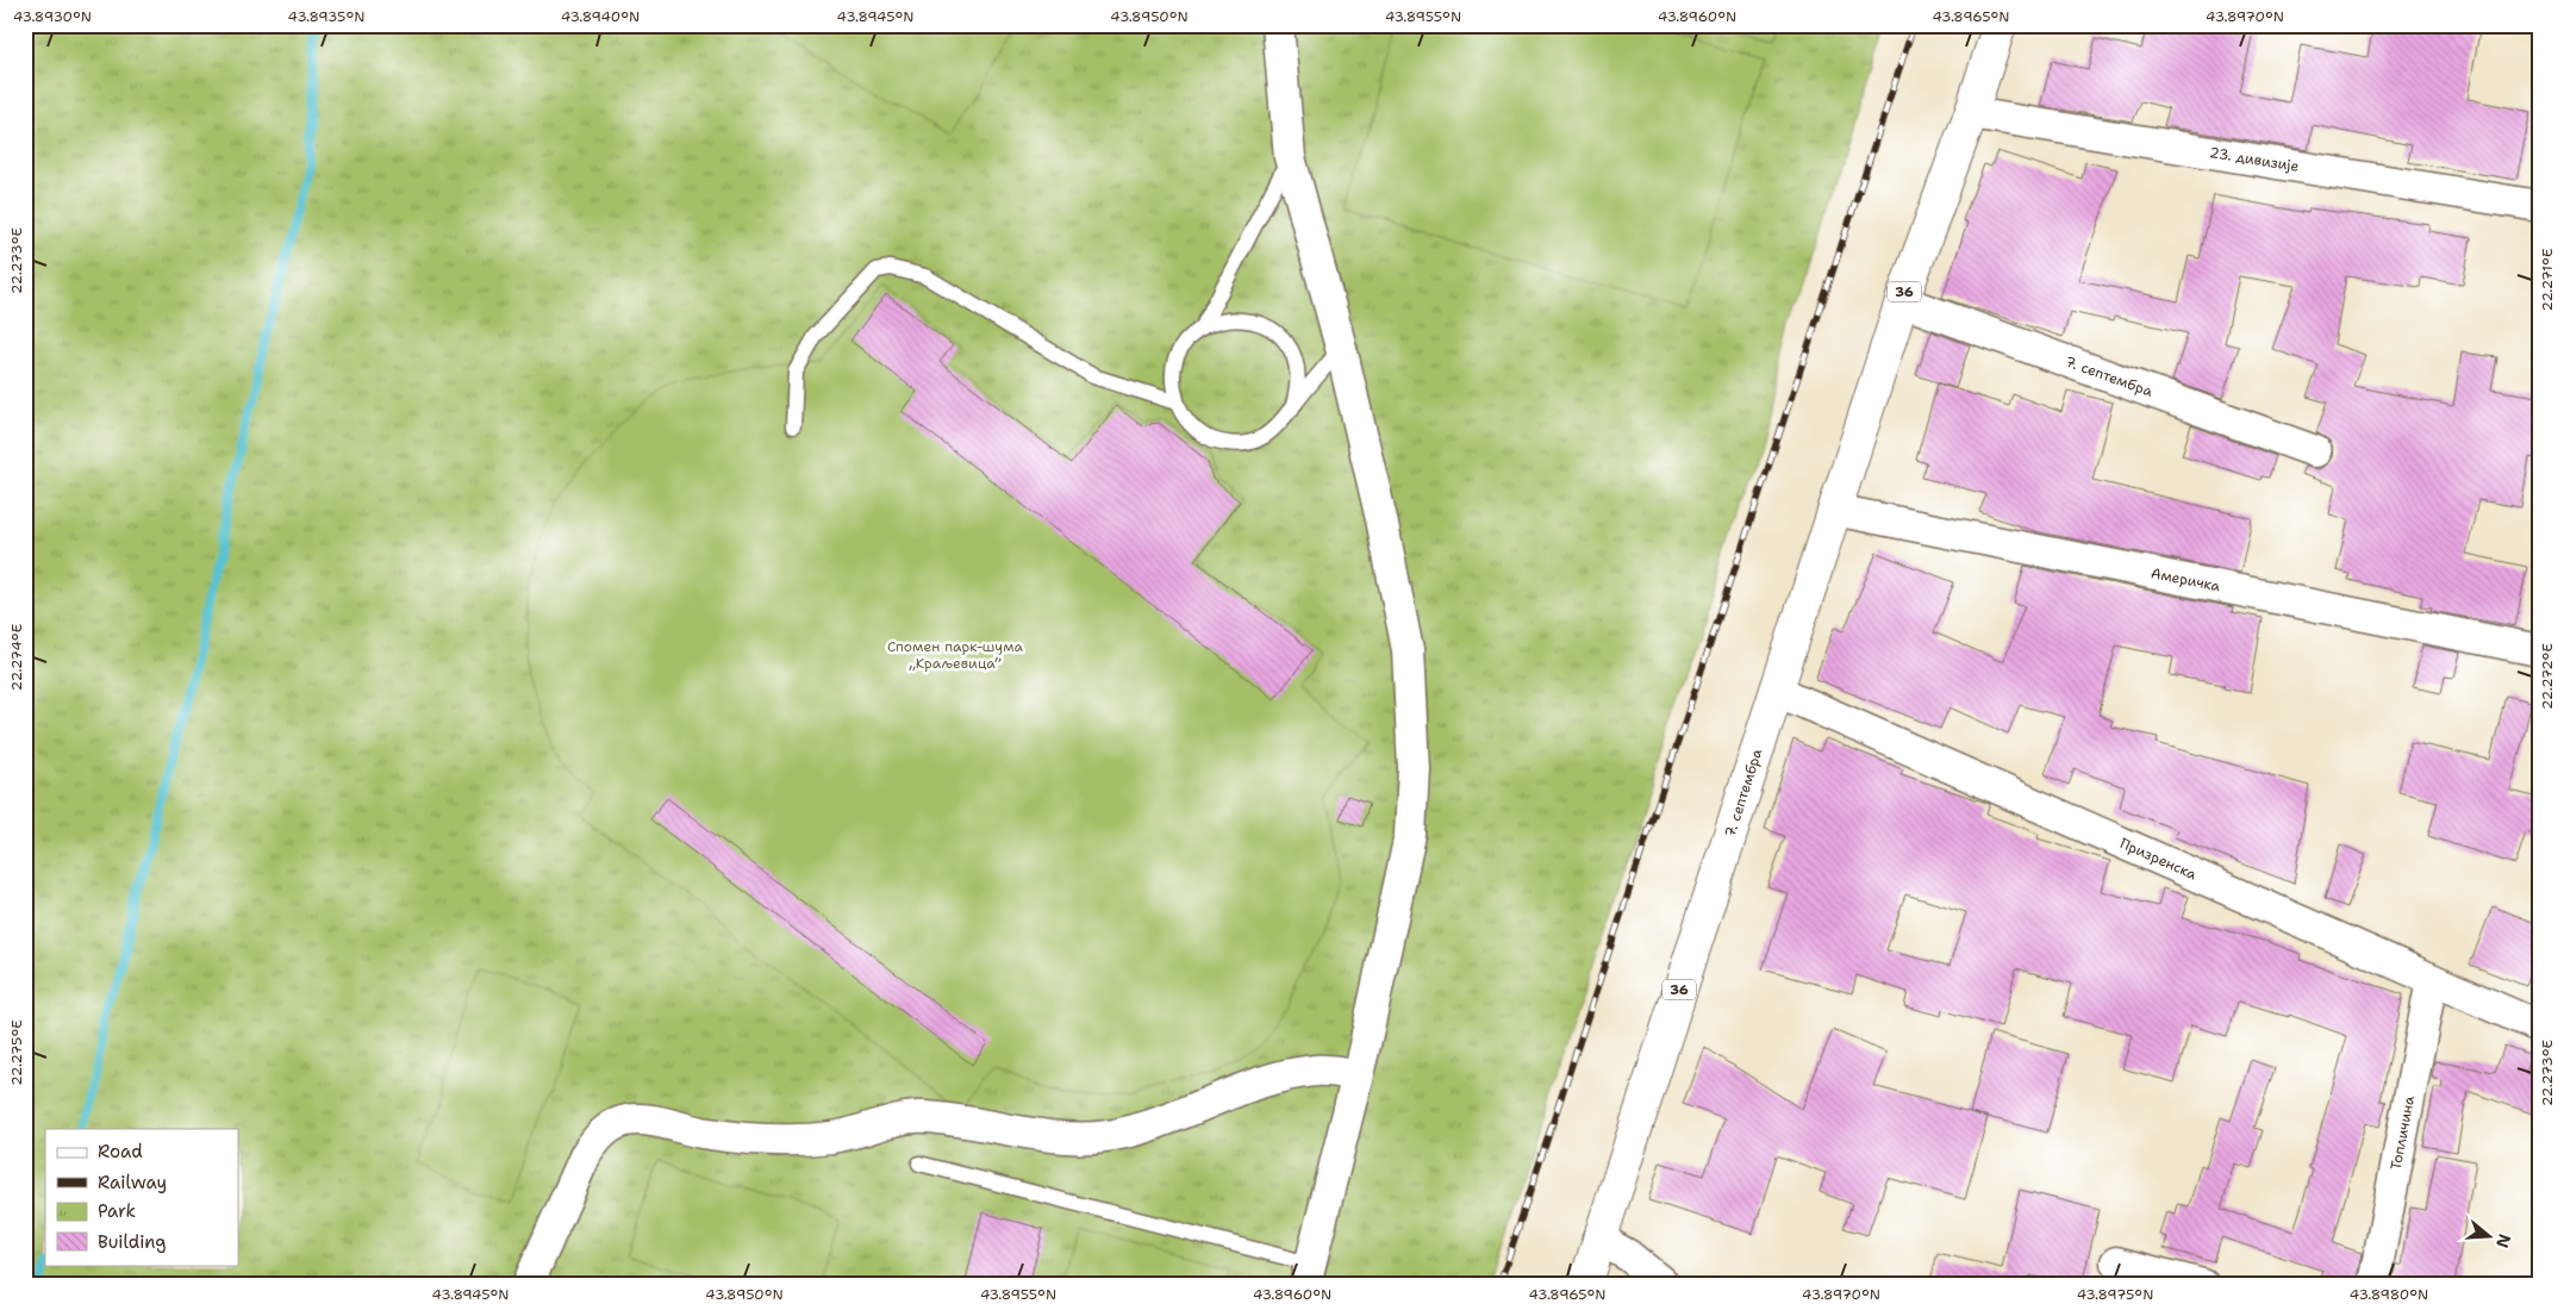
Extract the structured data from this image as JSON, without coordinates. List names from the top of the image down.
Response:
{
  "streets": {
    "main road": ["36", "7. септембра"],
    "street": [
      "23. дивизије",
      "Америчка",
      "Призренска",
      "Топличина"
    ]
  },
  "crossings": [
    ["23. дивизије", "7. септембра"],
    ["7. септембра", "Америчка"],
    ["7. септембра", "Призренска"],
    ["Призренска", "Топличина"]
  ],
  "parks": ["Спомен парк-шума „Краљевица”"],
  "legend": [
    "Road",
    "Railway",
    "Park",
    "Building"
  ],
  "north": "right",
  "coordinates": [
    "43.8930°N",
    "43.8935°N",
    "43.8940°N",
    "43.8945°N",
    "43.8950°N",
    "43.8955°N",
    "43.8960°N",
    "43.8965°N",
    "43.8970°N",
    "22.273°E",
    "22.271°E",
    "22.274°E",
    "22.272°E",
    "22.275°E",
    "43.8975°N",
    "43.8980°N"
  ]
}
